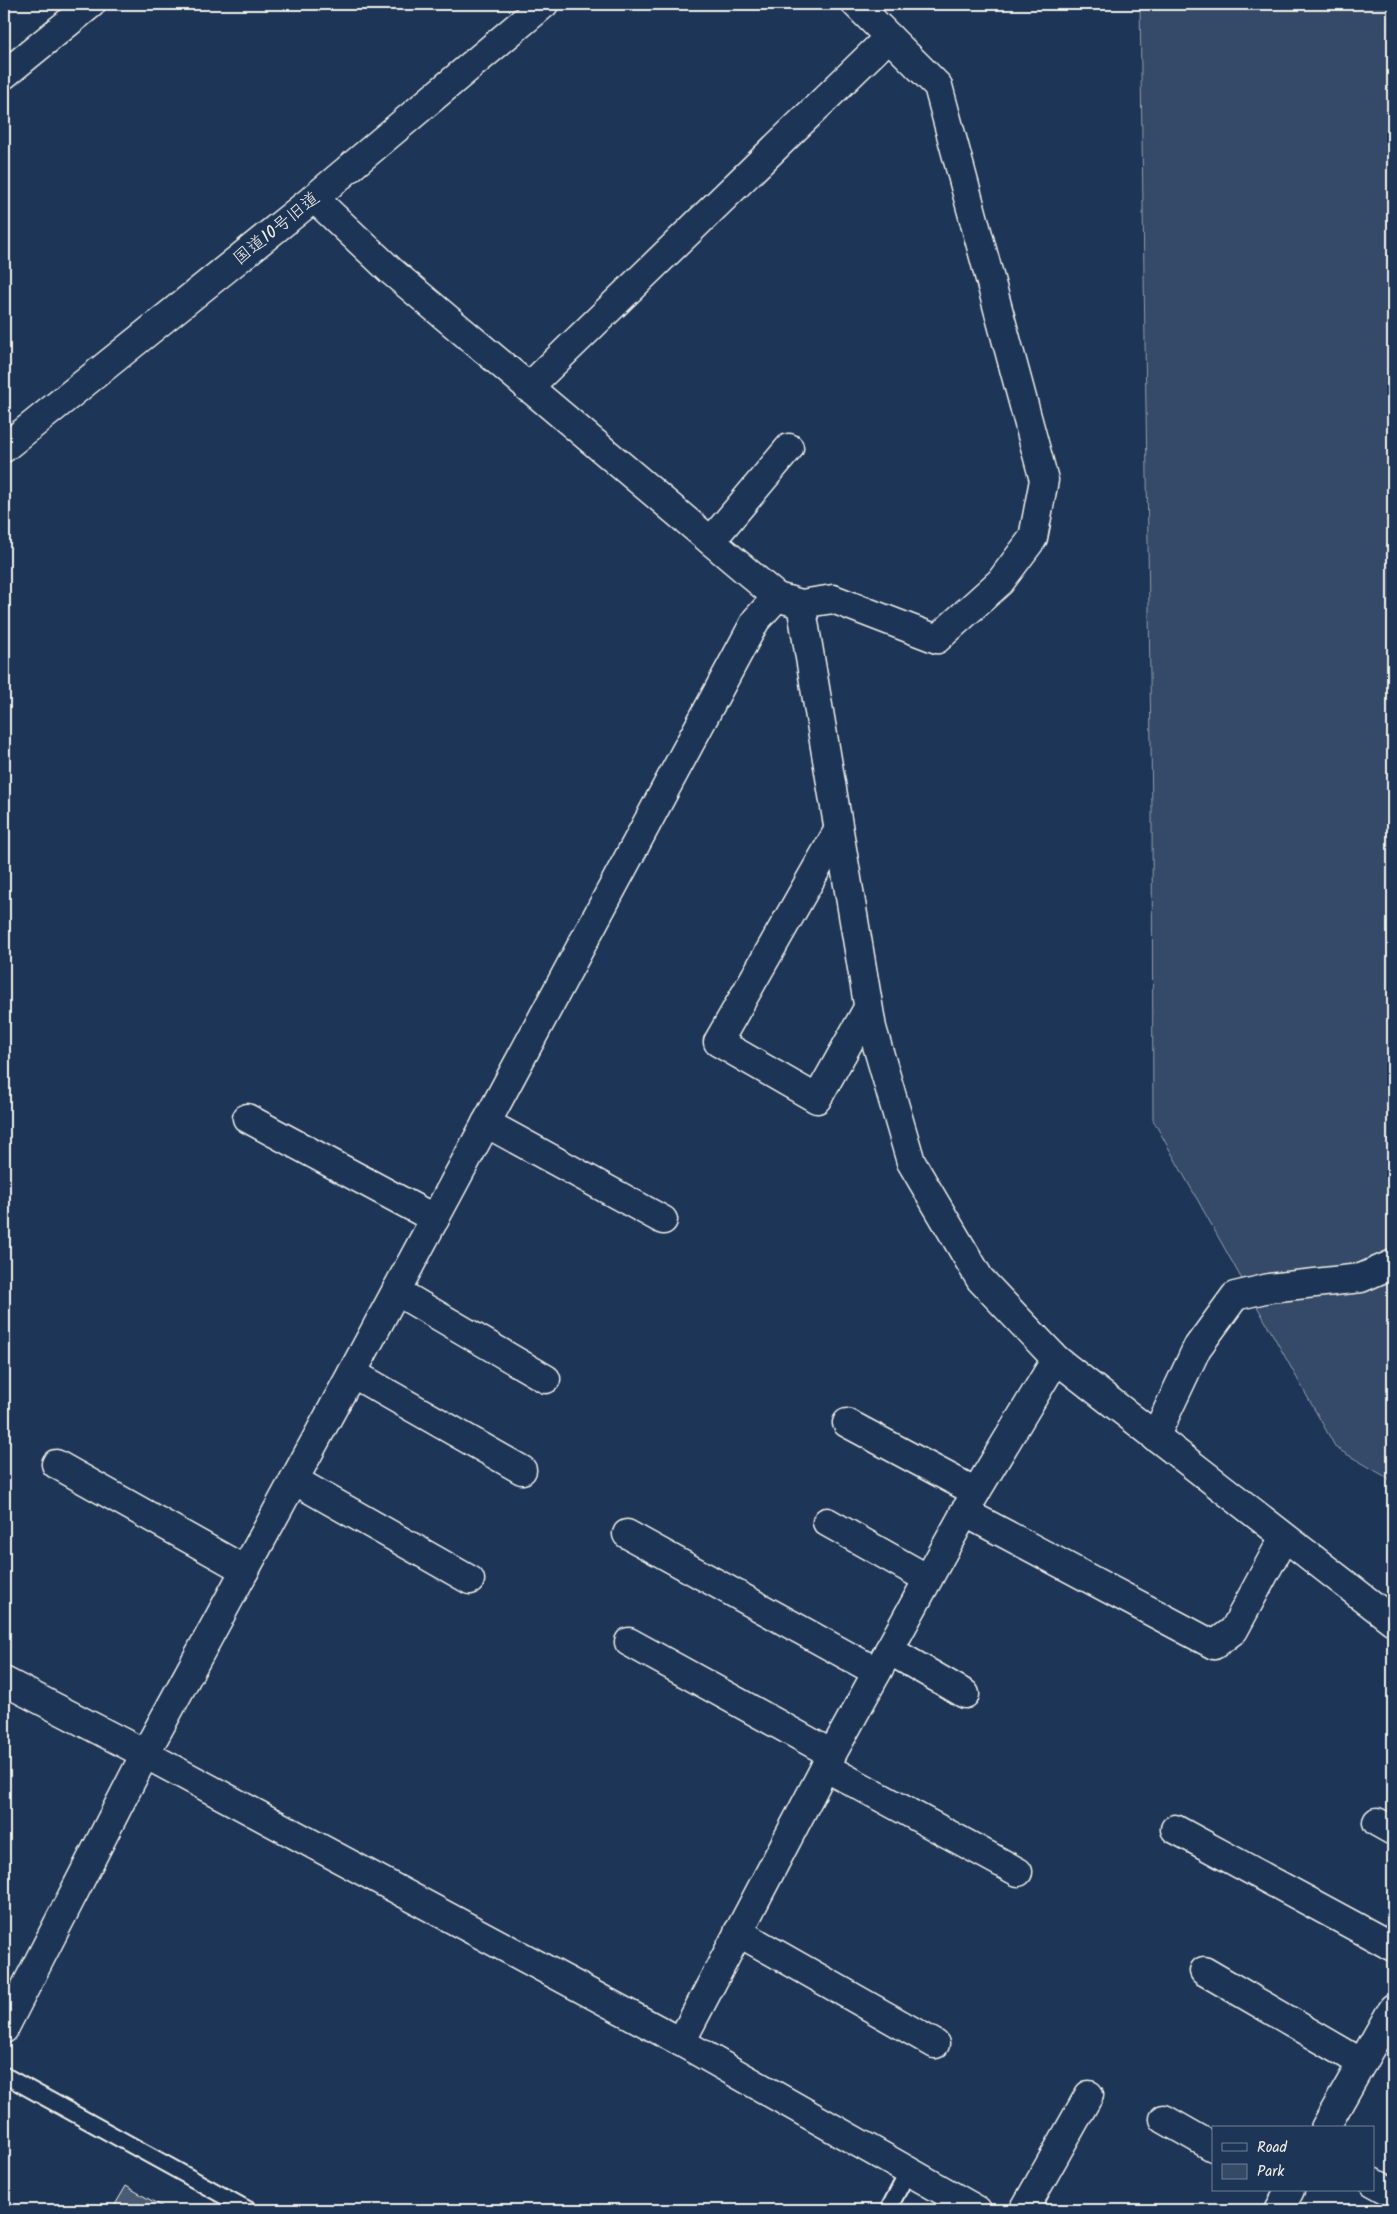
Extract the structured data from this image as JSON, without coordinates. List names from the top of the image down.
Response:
{
  "streets": {
    "street": ["国道10号旧道"]
  },
  "legend": ["Road", "Park"]
}
